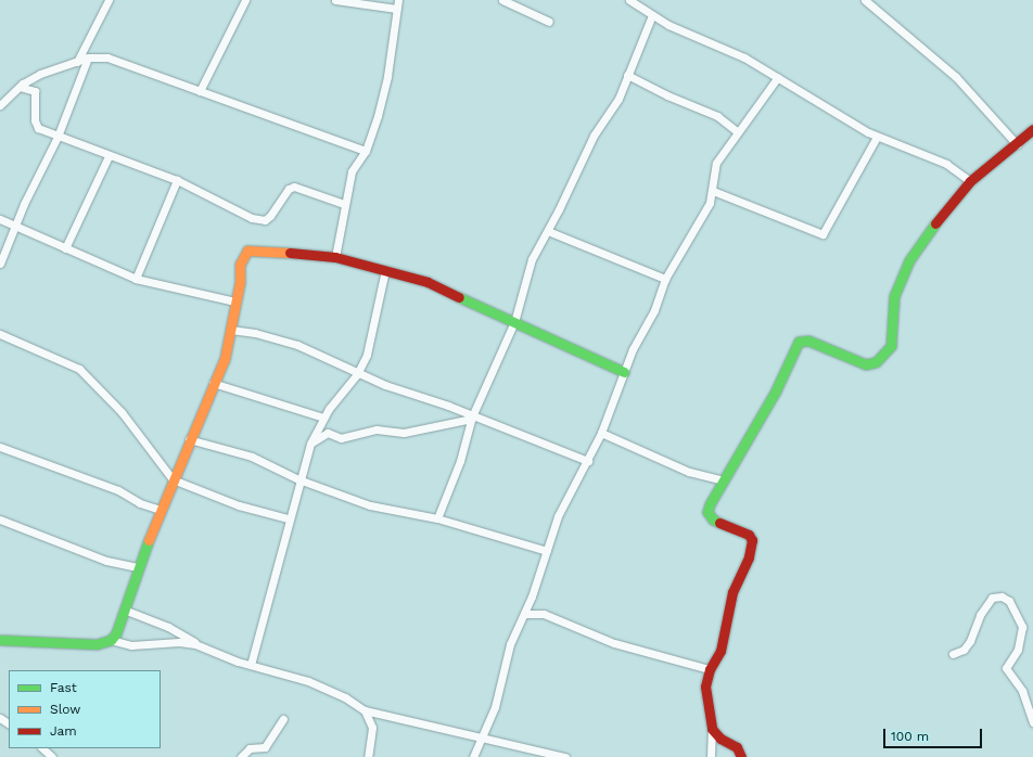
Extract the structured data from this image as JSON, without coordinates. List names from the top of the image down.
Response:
{
  "legend": ["Fast", "Slow", "Jam"],
  "scale_bar": "100 m"
}
